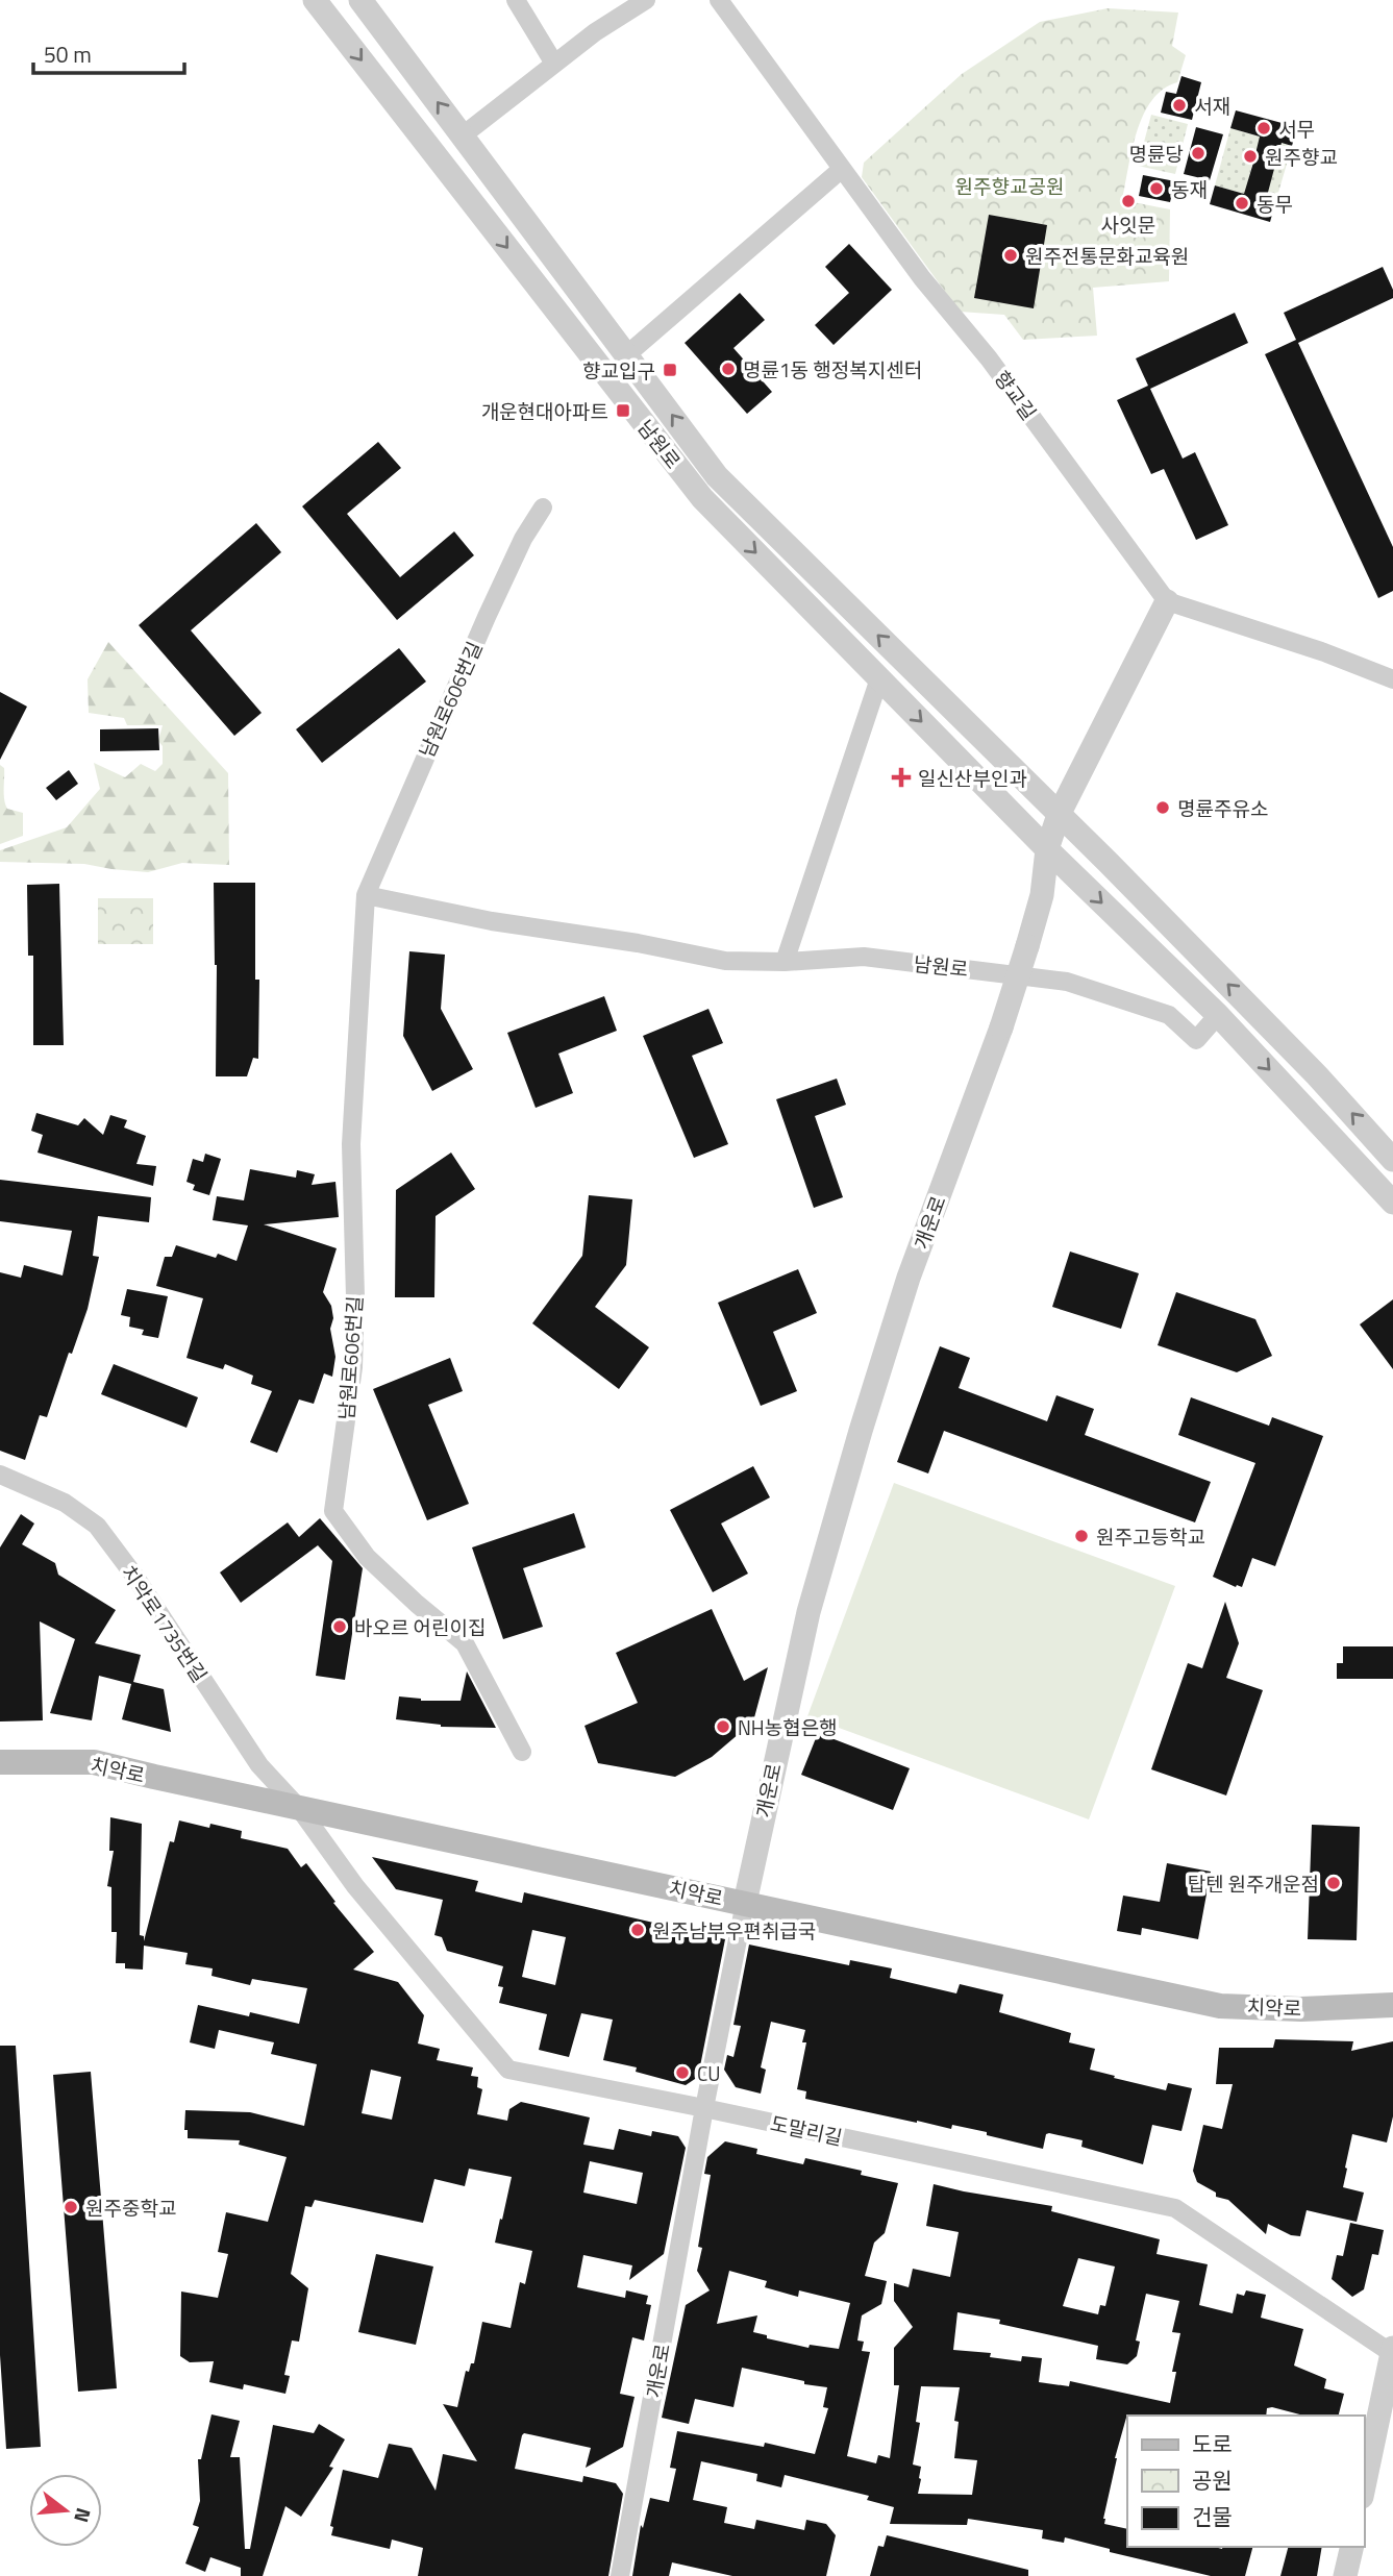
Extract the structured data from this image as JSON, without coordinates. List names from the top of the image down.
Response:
{
  "streets": {
    "main road": ["치악로"],
    "street": [
      "향교길",
      "남원로",
      "남원로606번길",
      "개운로",
      "치악로1735번길",
      "도말리길"
    ]
  },
  "crossings": [
    ["남원로", "남원로606번길"],
    ["남원로", "개운로"],
    ["개운로", "치악로"],
    ["개운로", "도말리길"],
    ["치악로1735번길", "치악로"],
    ["치악로1735번길", "도말리길"],
    ["치악로", "도말리길"]
  ],
  "parks": ["원주향교공원"],
  "places": {
    "other": [
      "서재",
      "서무",
      "명륜당",
      "원주향교",
      "동재",
      "사잇문",
      "동무",
      "원주전통문화교육원",
      "명륜1동 행정복지센터",
      "명륜주유소",
      "원주고등학교",
      "바오르 어린이집",
      "NH농협은행",
      "탑텐 원주개운점",
      "원주남부우편취급국",
      "CU",
      "원주중학교"
    ],
    "transit": ["향교입구", "개운현대아파트"],
    "health": ["일신산부인과"]
  },
  "legend": ["도로", "공원", "건물"],
  "scale_bar": "50 m",
  "north": "right"
}
